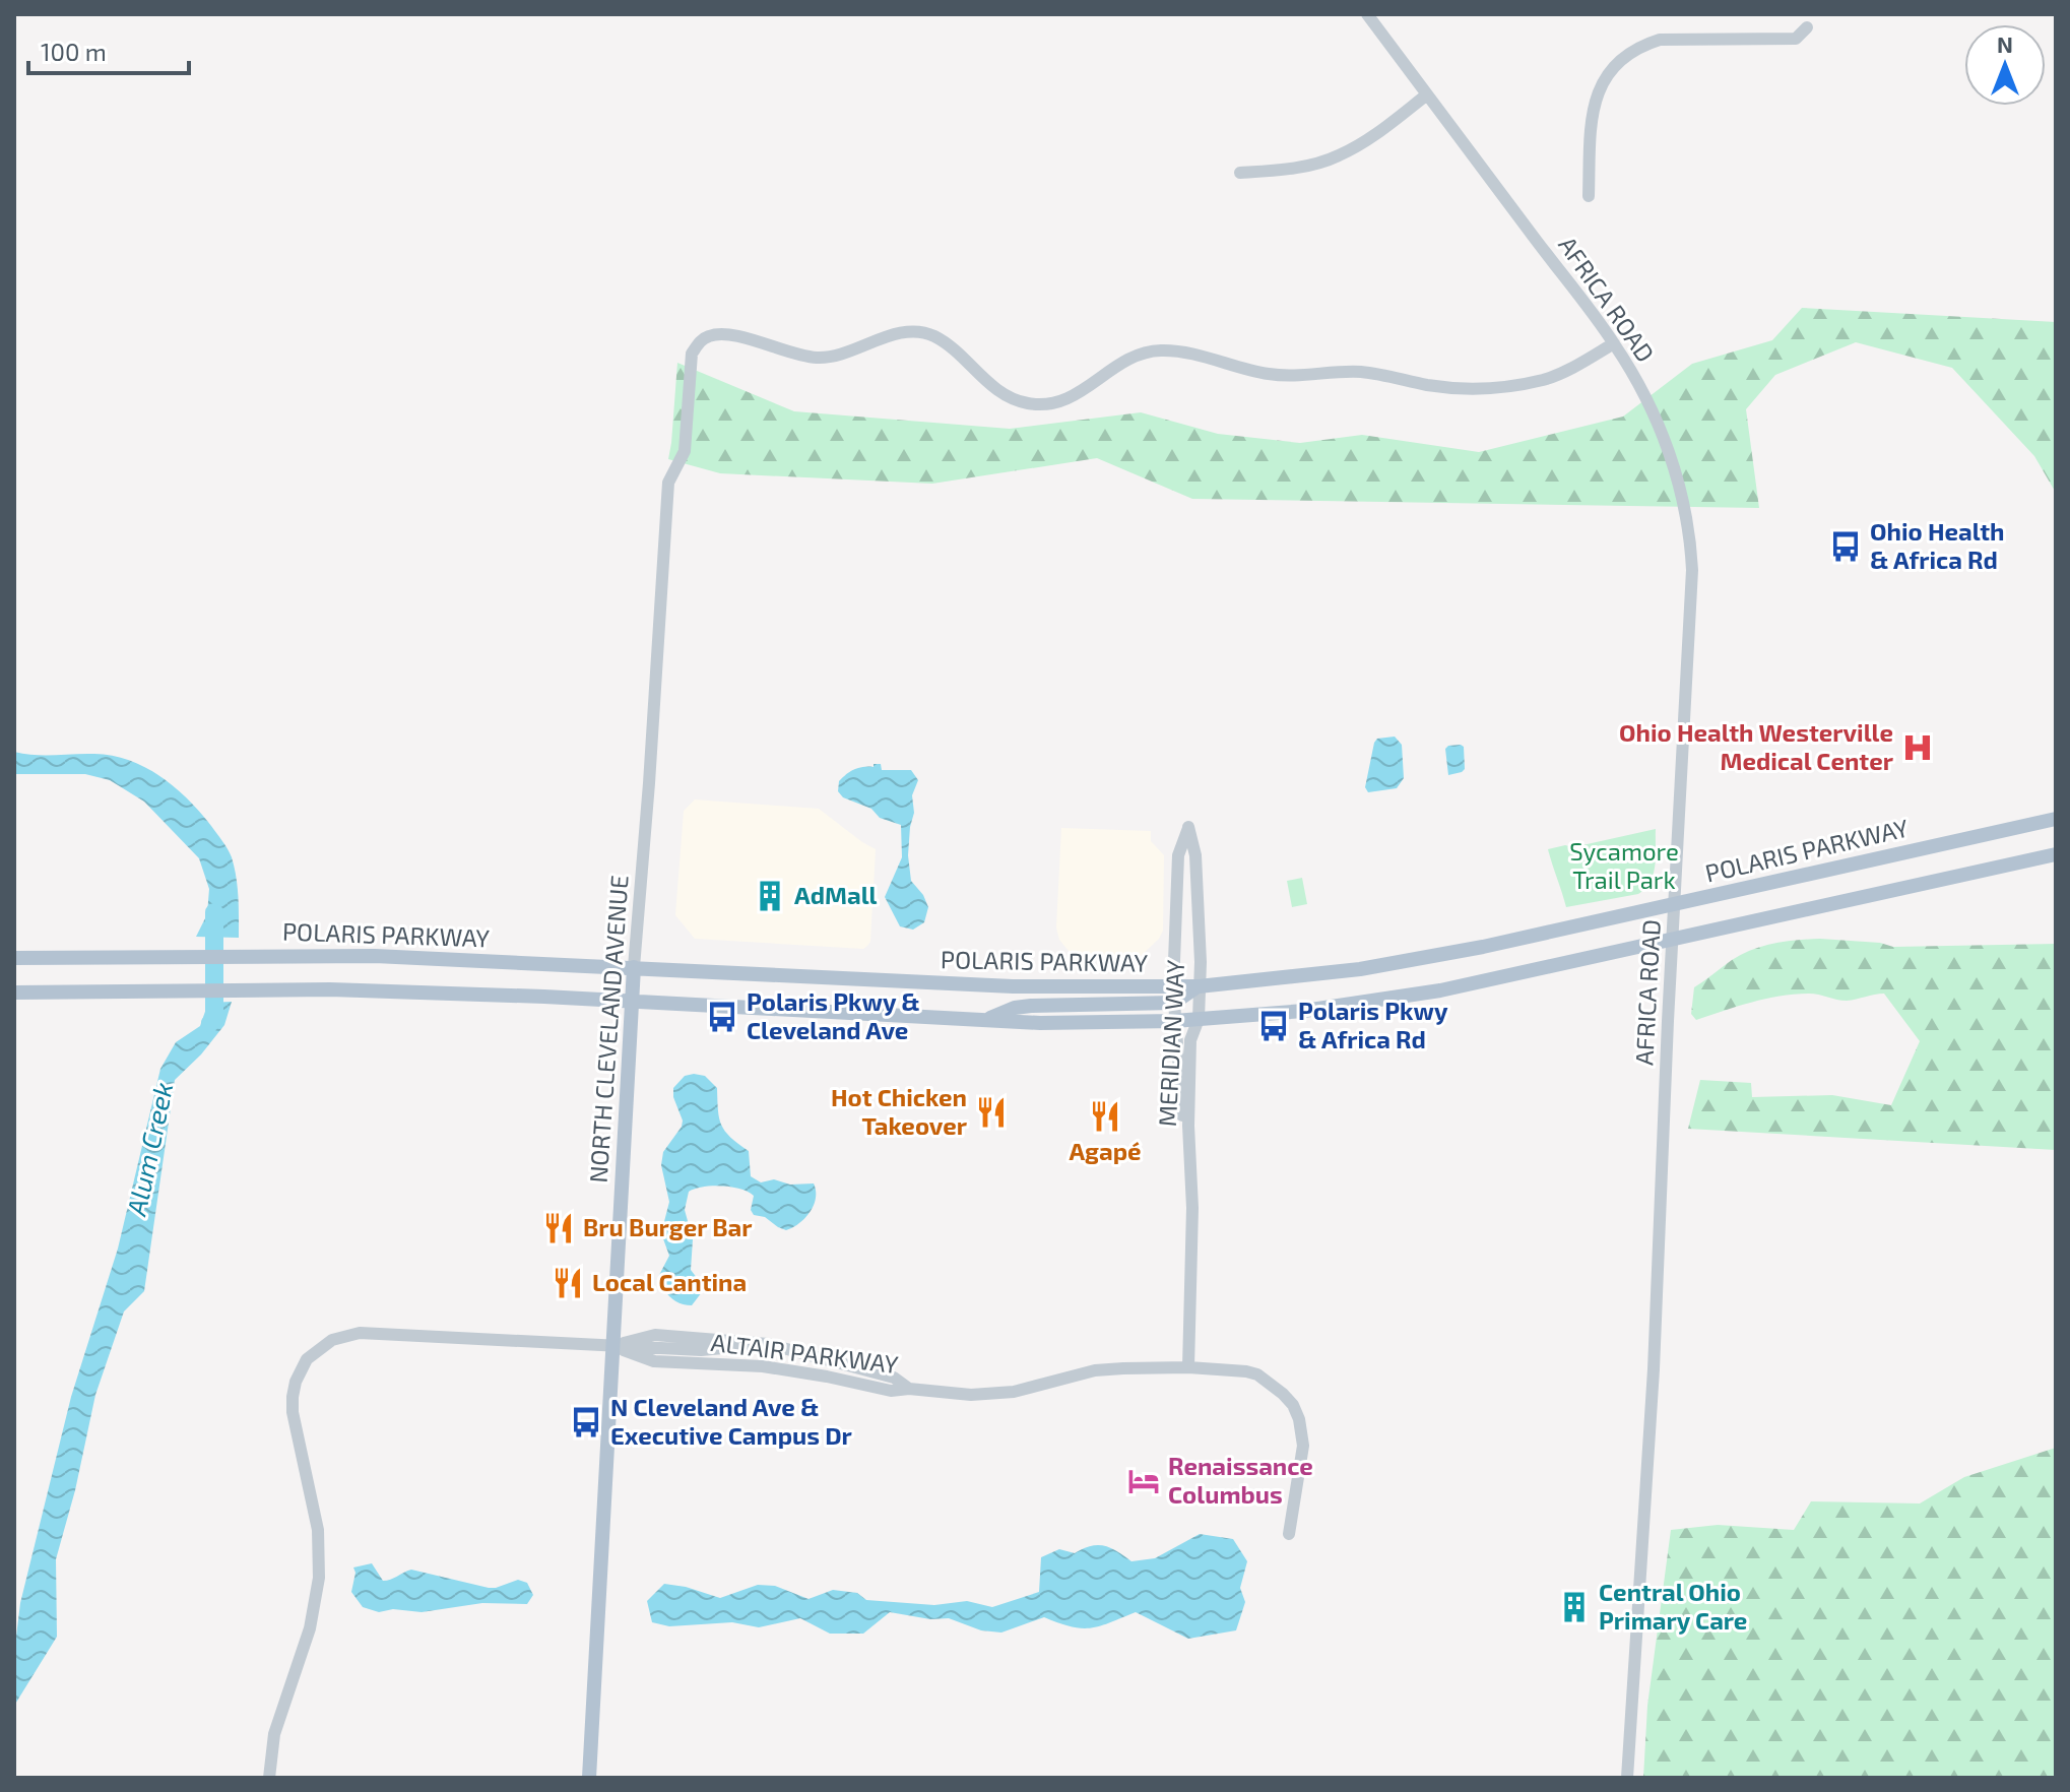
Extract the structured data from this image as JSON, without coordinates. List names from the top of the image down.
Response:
{
  "streets": {
    "main road": ["POLARIS PARKWAY", "NORTH CLEVELAND AVENUE"],
    "street": ["AFRICA ROAD", "MERIDIAN WAY", "ALTAIR PARKWAY"]
  },
  "crossings": [
    ["AFRICA ROAD", "POLARIS PARKWAY"],
    ["AFRICA ROAD", "NORTH CLEVELAND AVENUE"],
    ["POLARIS PARKWAY", "NORTH CLEVELAND AVENUE"],
    ["POLARIS PARKWAY", "MERIDIAN WAY"],
    ["NORTH CLEVELAND AVENUE", "ALTAIR PARKWAY"],
    ["MERIDIAN WAY", "ALTAIR PARKWAY"]
  ],
  "water": ["Alum Creek"],
  "parks": ["Sycamore Trail Park"],
  "places": {
    "bus stop": [
      "Ohio Health & Africa Rd",
      "Polaris Pkwy & Cleveland Ave",
      "Polaris Pkwy & Africa Rd",
      "N Cleveland Ave & Executive Campus Dr"
    ],
    "hospital": ["Ohio Health Westerville Medical Center"],
    "building": ["AdMall", "Central Ohio Primary Care"],
    "restaurant": [
      "Hot Chicken Takeover",
      "Agapé",
      "Bru Burger Bar",
      "Local Cantina"
    ],
    "hotel": ["Renaissance Columbus"]
  },
  "scale_bar": "100 m",
  "north": "top"
}
